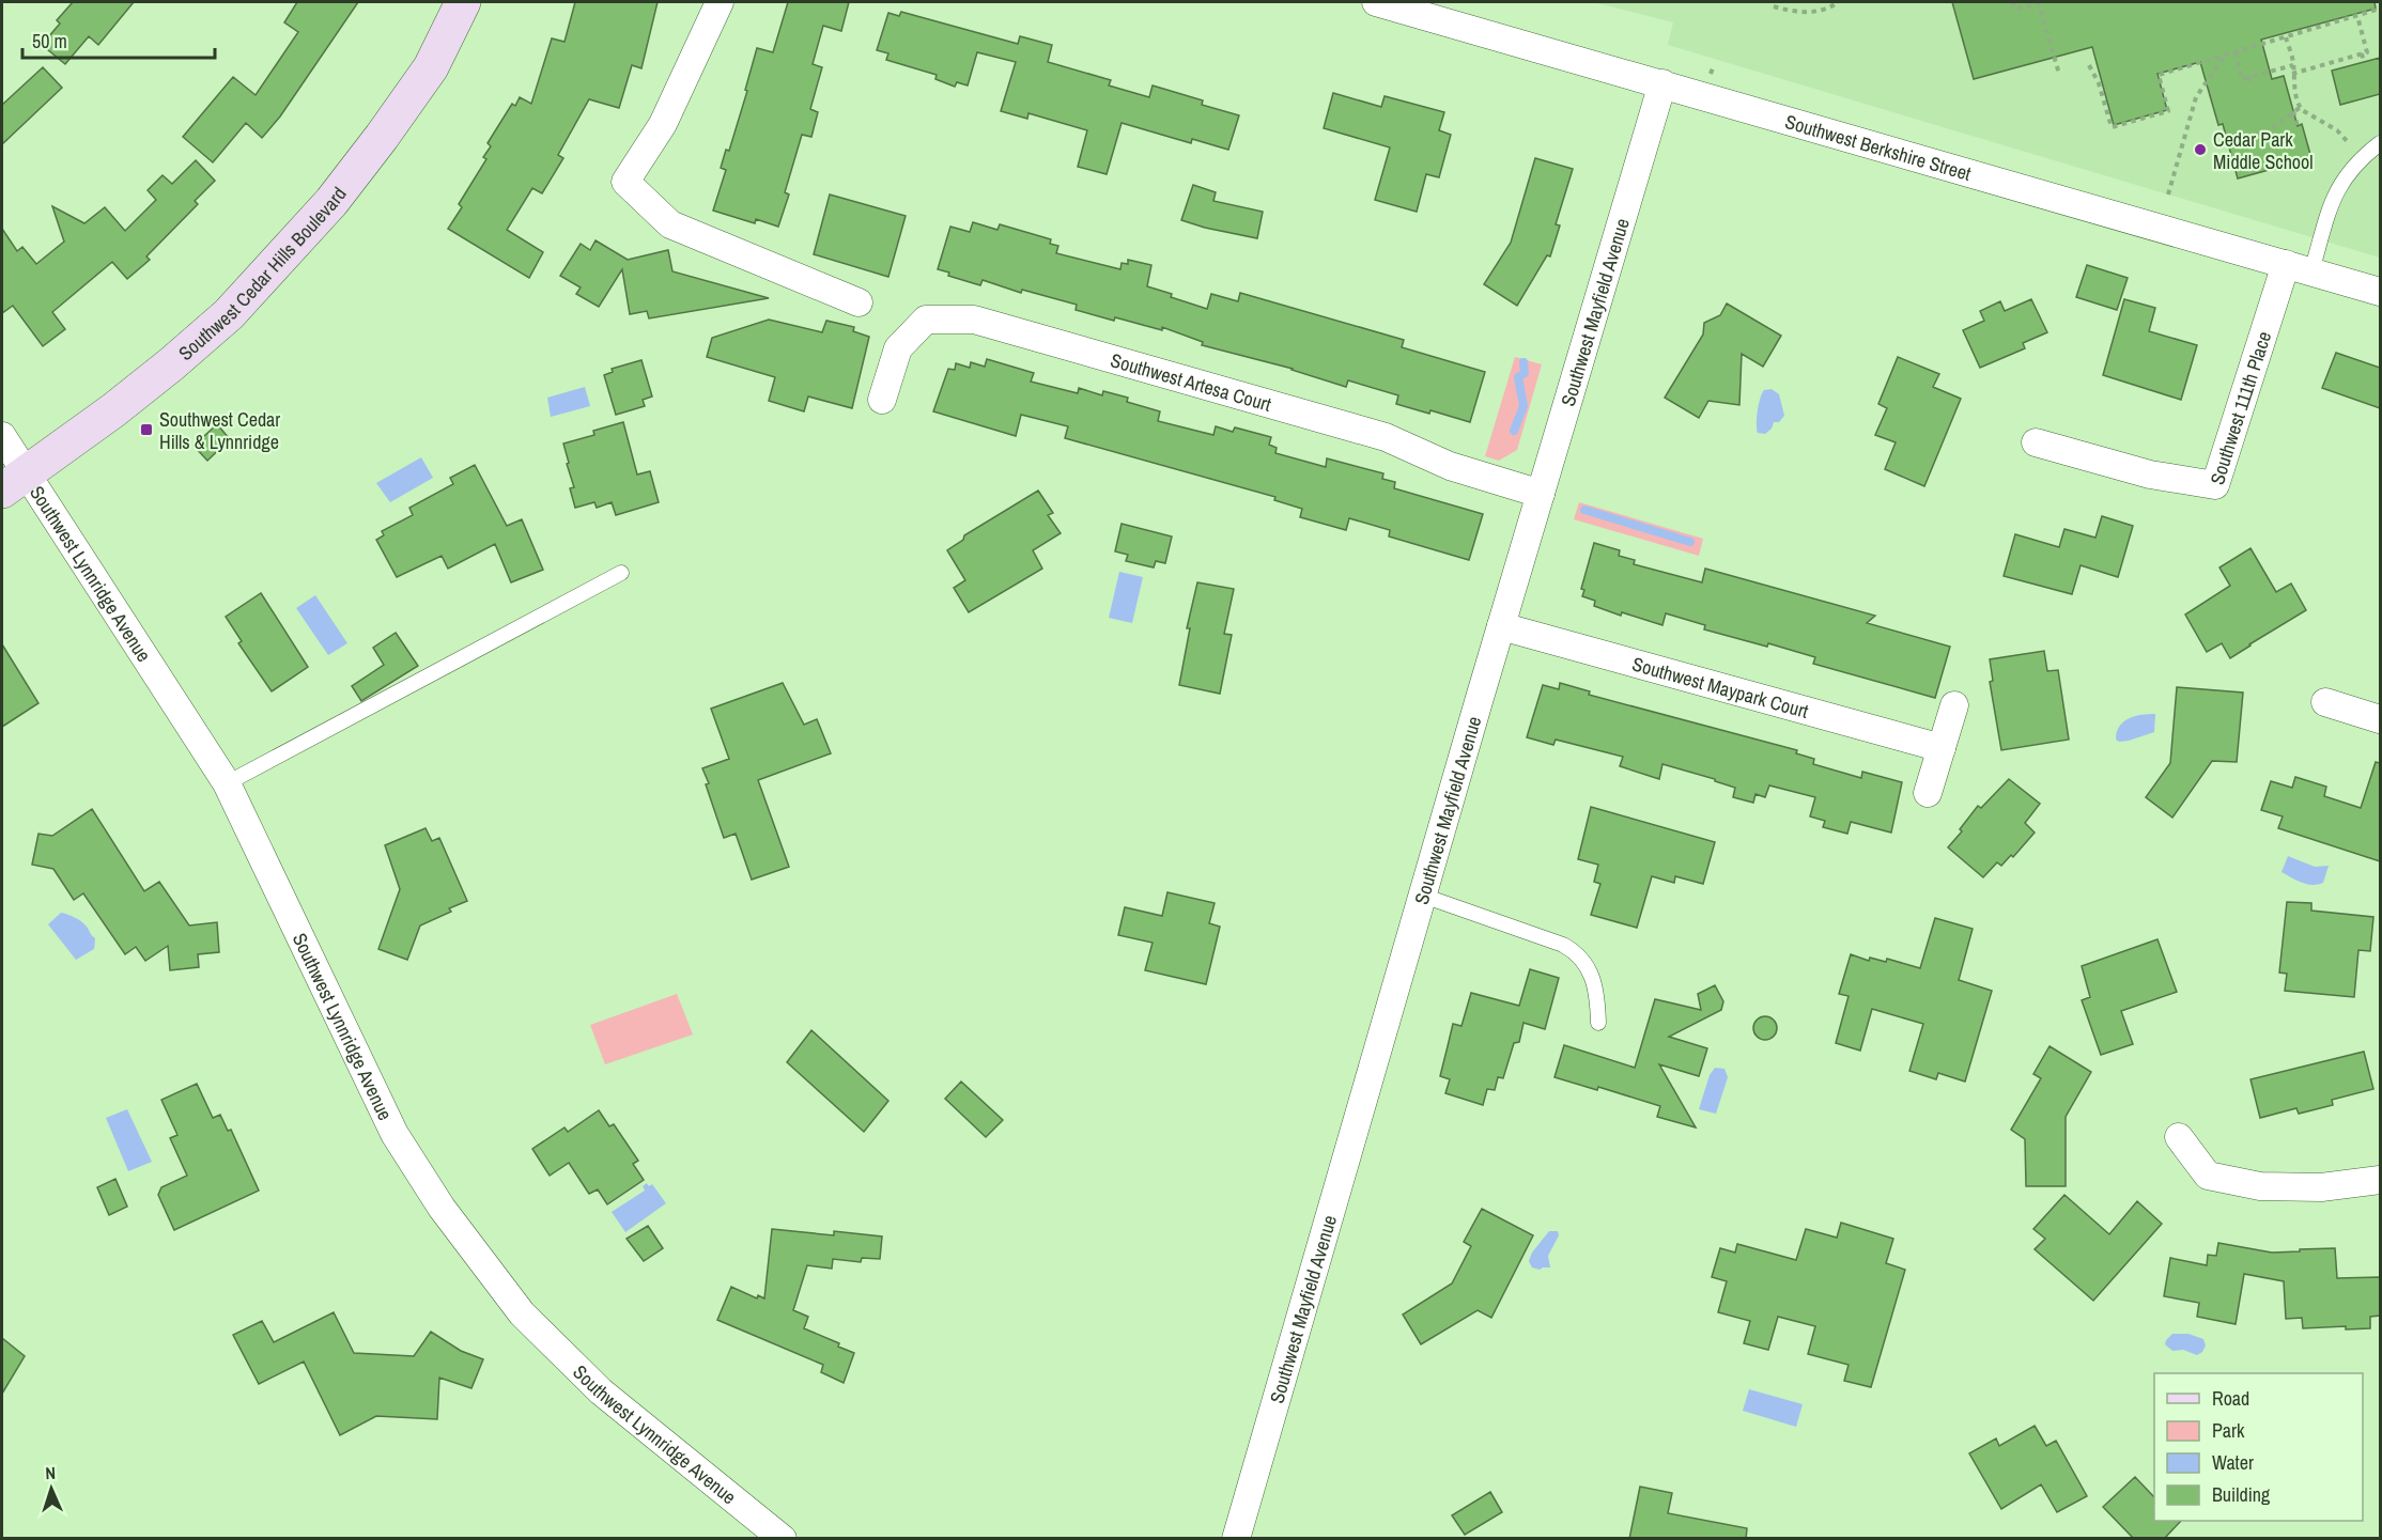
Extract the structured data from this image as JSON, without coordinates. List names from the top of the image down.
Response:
{
  "streets": {
    "main road": ["Southwest Cedar Hills Boulevard"],
    "street": [
      "Southwest Berkshire Street",
      "Southwest Mayfield Avenue",
      "Southwest Artesa Court",
      "Southwest 111th Place",
      "Southwest Lynnridge Avenue",
      "Southwest Maypark Court"
    ]
  },
  "crossings": [
    ["Southwest Berkshire Street", "Southwest Mayfield Avenue"],
    ["Southwest Berkshire Street", "Southwest 111th Place"],
    ["Southwest Cedar Hills Boulevard", "Southwest Lynnridge Avenue"],
    ["Southwest Mayfield Avenue", "Southwest Artesa Court"],
    ["Southwest Mayfield Avenue", "Southwest Maypark Court"]
  ],
  "places": {
    "other": ["Cedar Park Middle School"],
    "transit": ["Southwest Cedar Hills & Lynnridge"]
  },
  "legend": [
    "Road",
    "Park",
    "Water",
    "Building"
  ],
  "scale_bar": "50 m",
  "north": "top"
}
